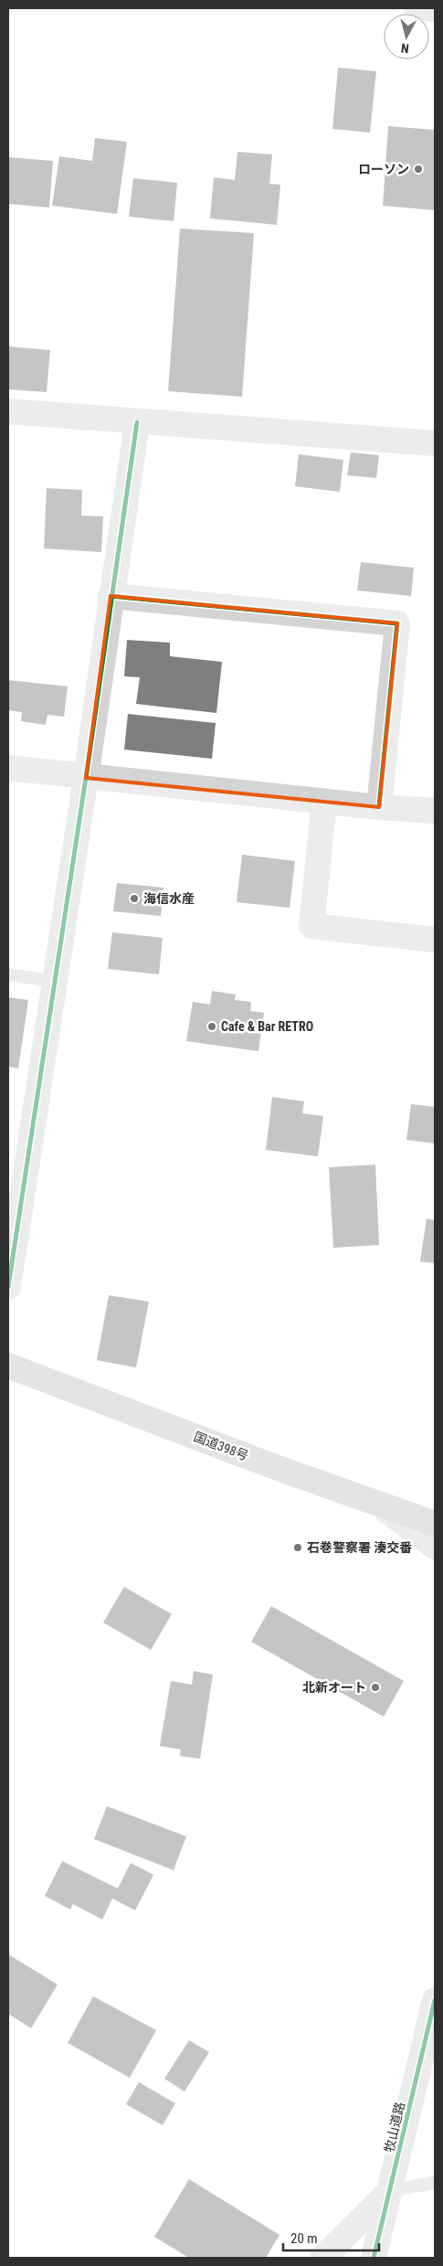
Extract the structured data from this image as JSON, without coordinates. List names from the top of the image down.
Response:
{
  "streets": {
    "highway": ["国道398号"],
    "street": ["牧山道路"]
  },
  "places": [
    "ローソン",
    "海信水産",
    "Cafe & Bar RETRO",
    "石巻警察署 湊交番",
    "北新オート"
  ],
  "scale_bar": "20 m",
  "north": "bottom"
}
